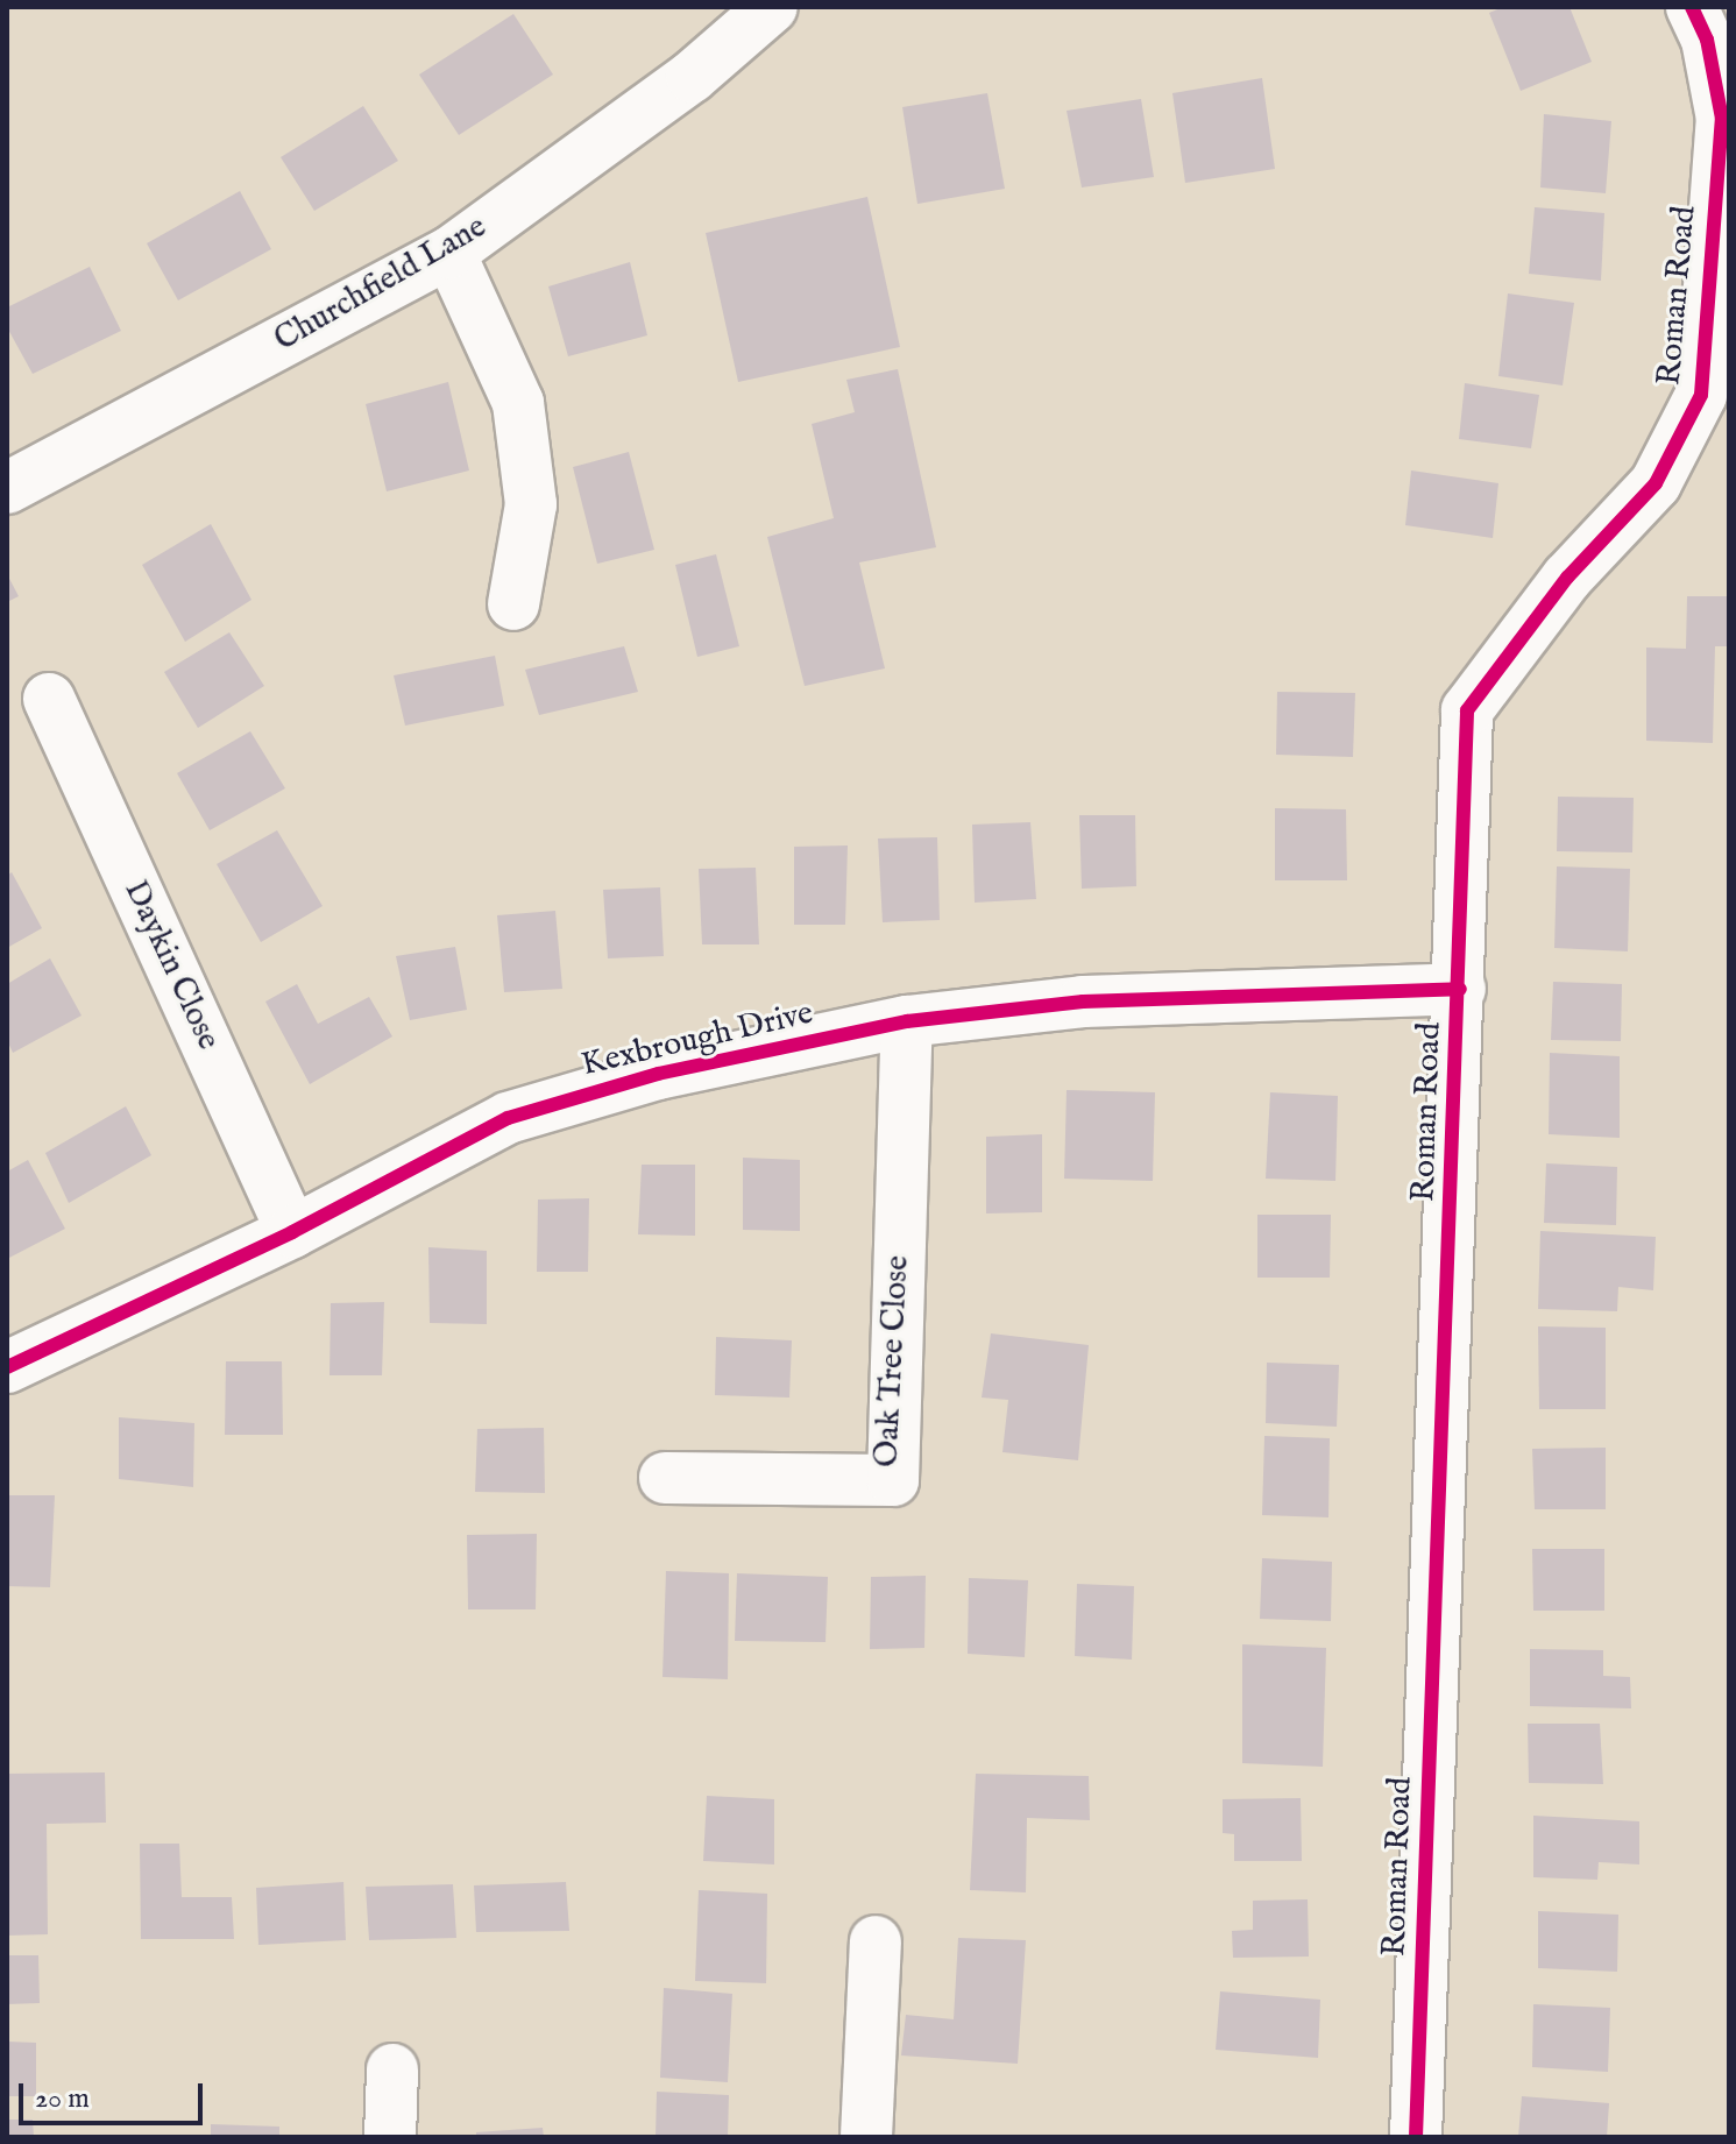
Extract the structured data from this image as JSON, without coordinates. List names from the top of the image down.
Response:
{
  "streets": {
    "street": [
      "Churchfield Lane",
      "Roman Road",
      "Daykin Close",
      "Kexbrough Drive",
      "Oak Tree Close"
    ]
  },
  "crossings": [
    ["Roman Road", "Kexbrough Drive"],
    ["Daykin Close", "Kexbrough Drive"],
    ["Kexbrough Drive", "Oak Tree Close"]
  ],
  "scale_bar": "20 m"
}
